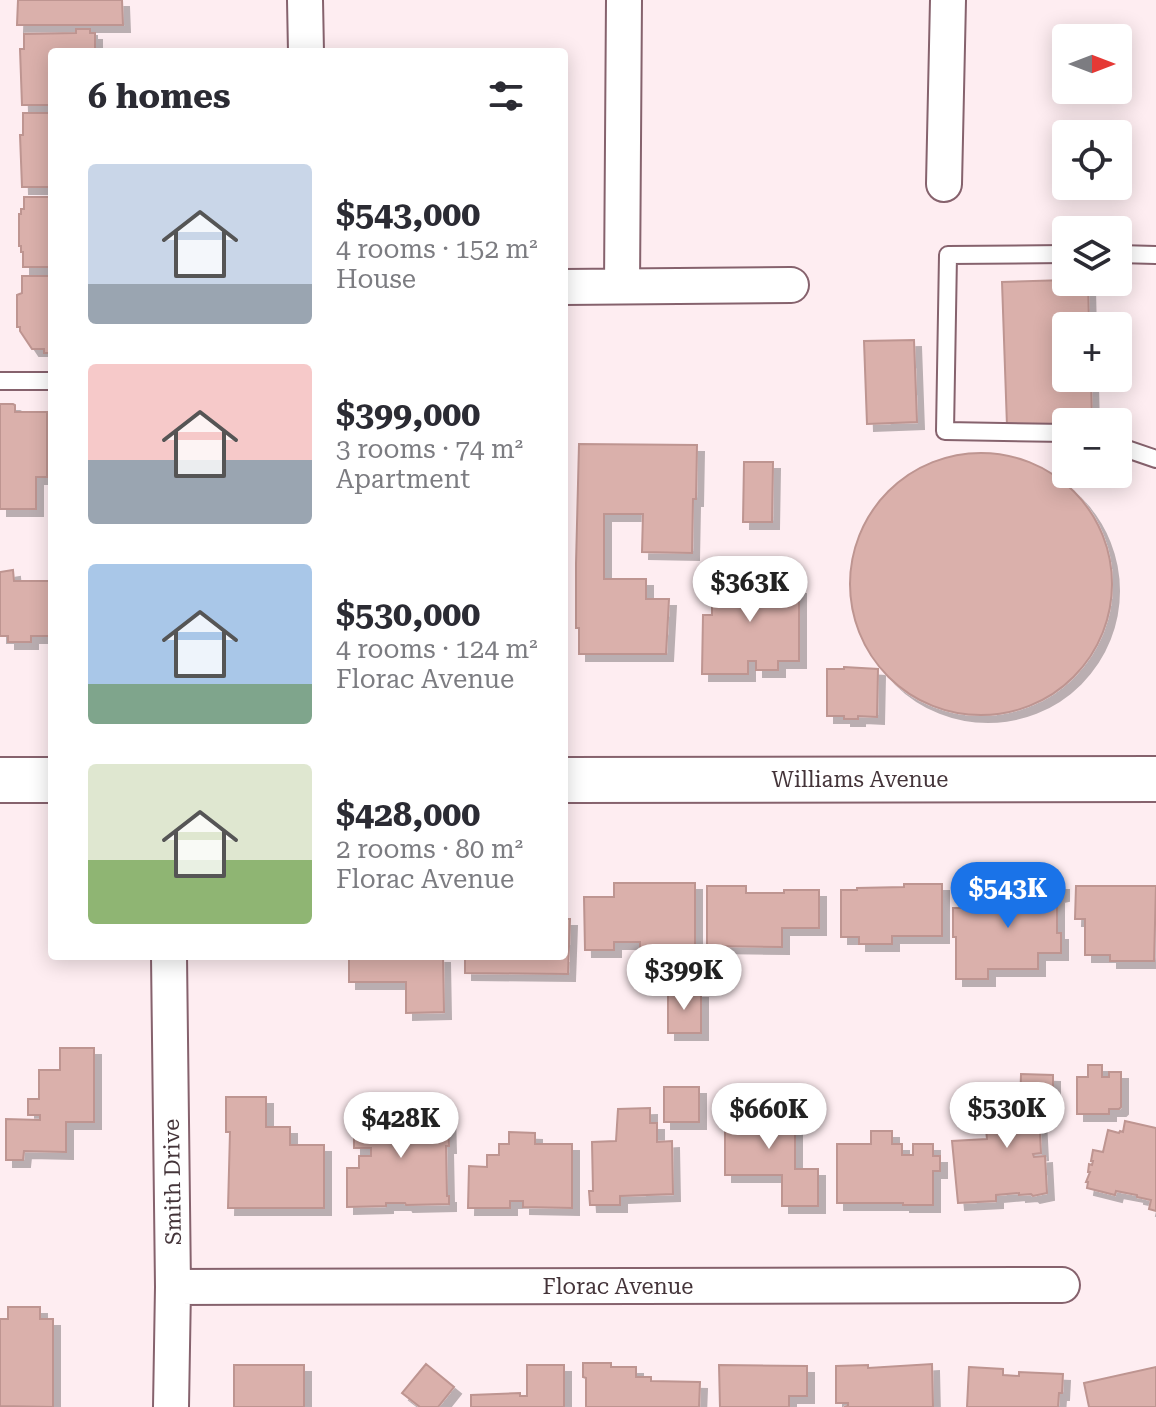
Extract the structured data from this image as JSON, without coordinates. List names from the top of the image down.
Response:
{
  "streets": {
    "street": ["Williams Avenue", "Smith Drive", "Florac Avenue"]
  },
  "crossings": [
    ["Smith Drive", "Florac Avenue"]
  ],
  "north": "right",
  "page": {
    "map_buttons": ["+", "−"],
    "heading": "6 homes",
    "list": [
      {
        "name": "$543,000",
        "note": "4 rooms · 152 m² · House"
      },
      {
        "name": "$399,000",
        "note": "3 rooms · 74 m² · Apartment"
      },
      {
        "name": "$530,000",
        "note": "4 rooms · 124 m² · Florac Avenue"
      },
      {
        "name": "$428,000",
        "note": "2 rooms · 80 m² · Florac Avenue"
      }
    ],
    "price": [
      "$363K",
      "$543K",
      "$399K",
      "$530K",
      "$660K",
      "$428K"
    ]
  }
}
